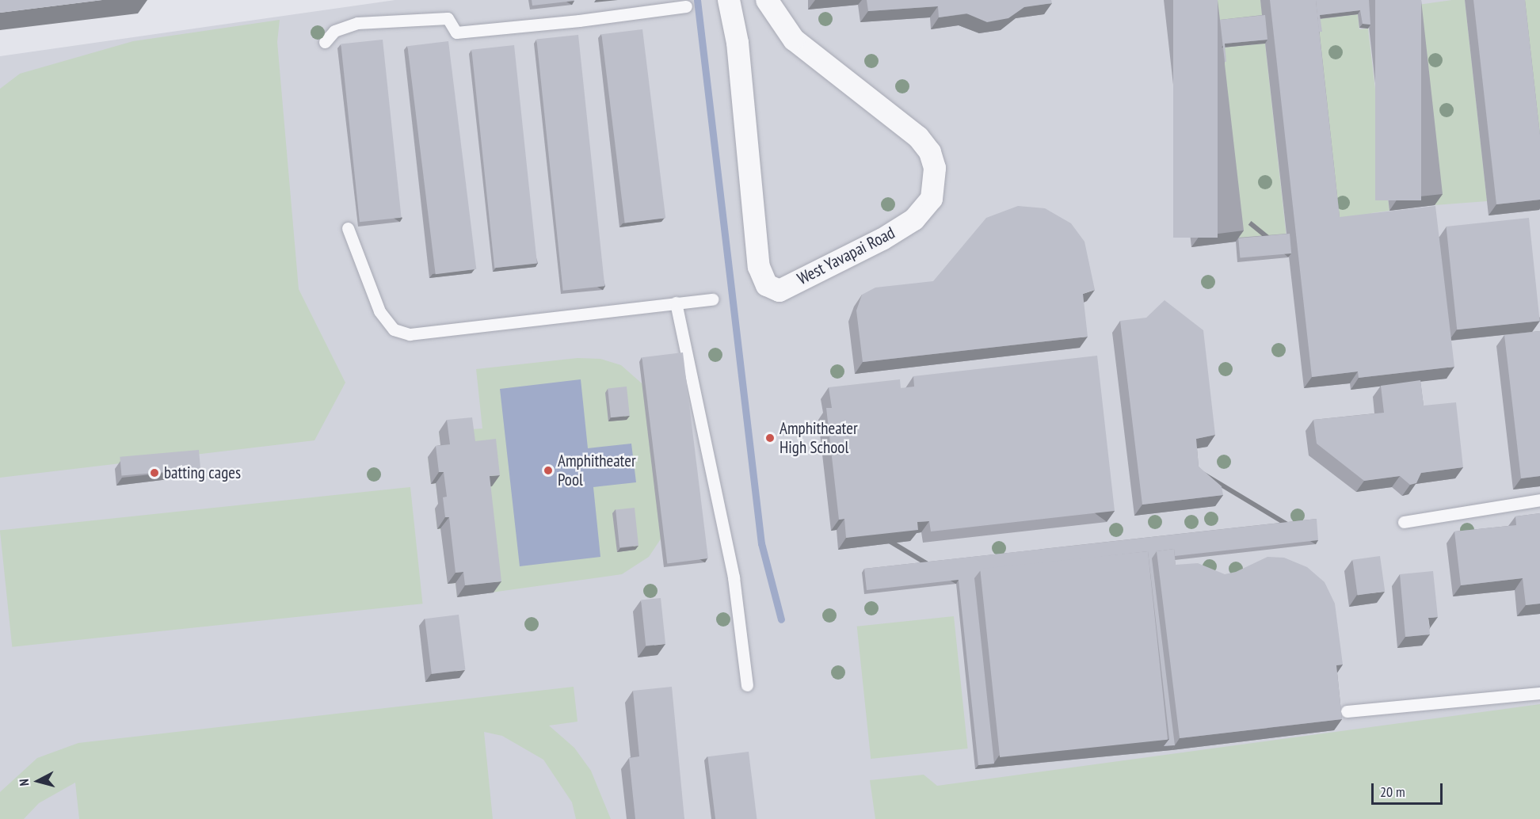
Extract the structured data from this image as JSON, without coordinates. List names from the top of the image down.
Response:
{
  "streets": {
    "street": ["West Yavapai Road"]
  },
  "places": ["Amphitheater High School", "Amphitheater Pool", "batting cages"],
  "scale_bar": "20 m",
  "north": "left"
}
